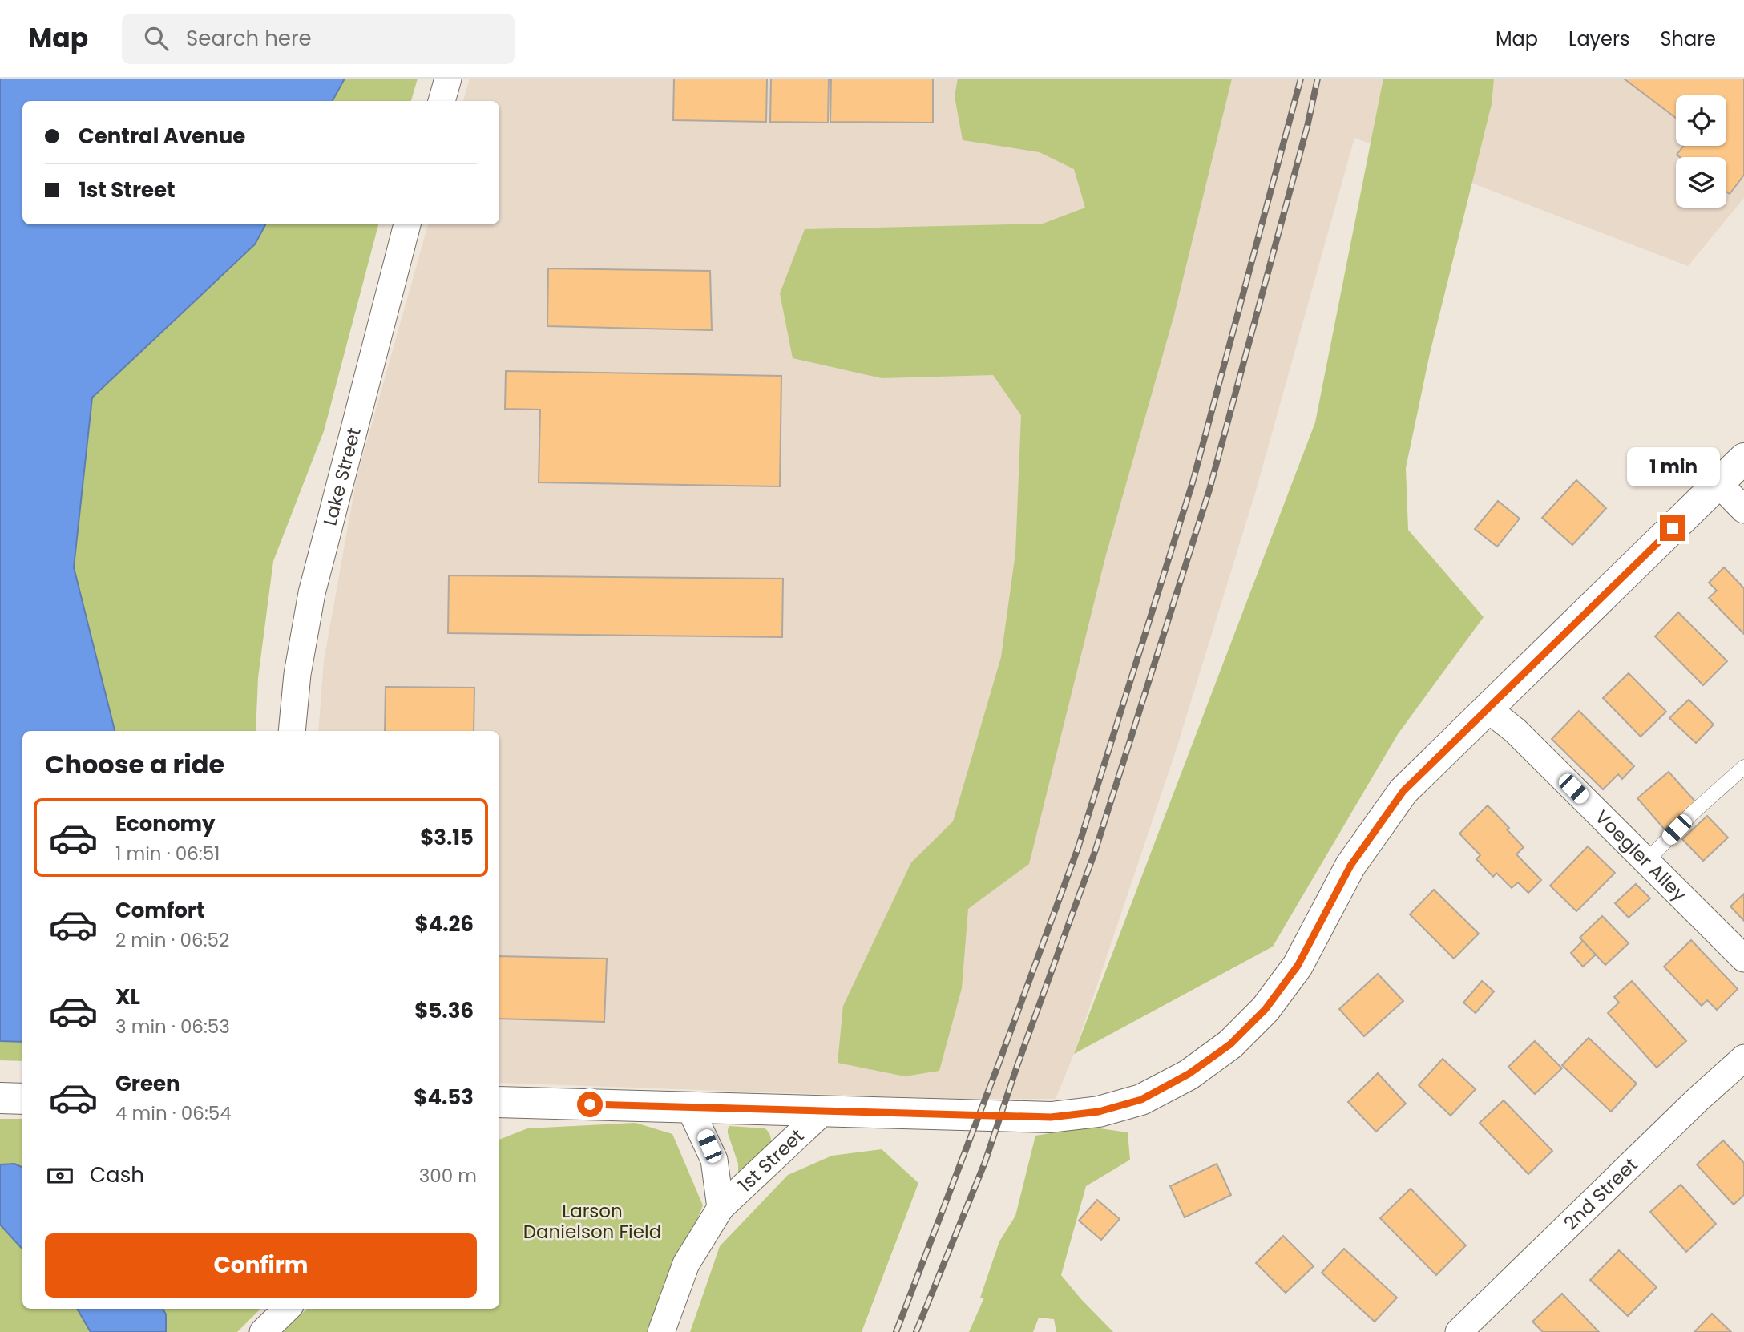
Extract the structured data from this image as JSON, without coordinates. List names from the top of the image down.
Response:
{
  "streets": {
    "street": [
      "Lake Street",
      "Voegler Alley",
      "1st Street",
      "2nd Street"
    ]
  },
  "parks": ["Larson Danielson Field"],
  "page": {
    "header": "Map",
    "search": "Search here",
    "nav": ["Map", "Layers", "Share"],
    "banner": ["Central Avenue", "1st Street"],
    "bubble": "1 min",
    "heading": "Choose a ride",
    "list": [
      {
        "name": "Economy",
        "note": "1 min · 06:51",
        "value": "$3.15"
      },
      {
        "name": "Comfort",
        "note": "2 min · 06:52",
        "value": "$4.26"
      },
      {
        "name": "XL",
        "note": "3 min · 06:53",
        "value": "$5.36"
      },
      {
        "name": "Green",
        "note": "4 min · 06:54",
        "value": "$4.53"
      }
    ],
    "pay": ["Cash", "300 m"],
    "buttons": "Confirm"
  }
}
